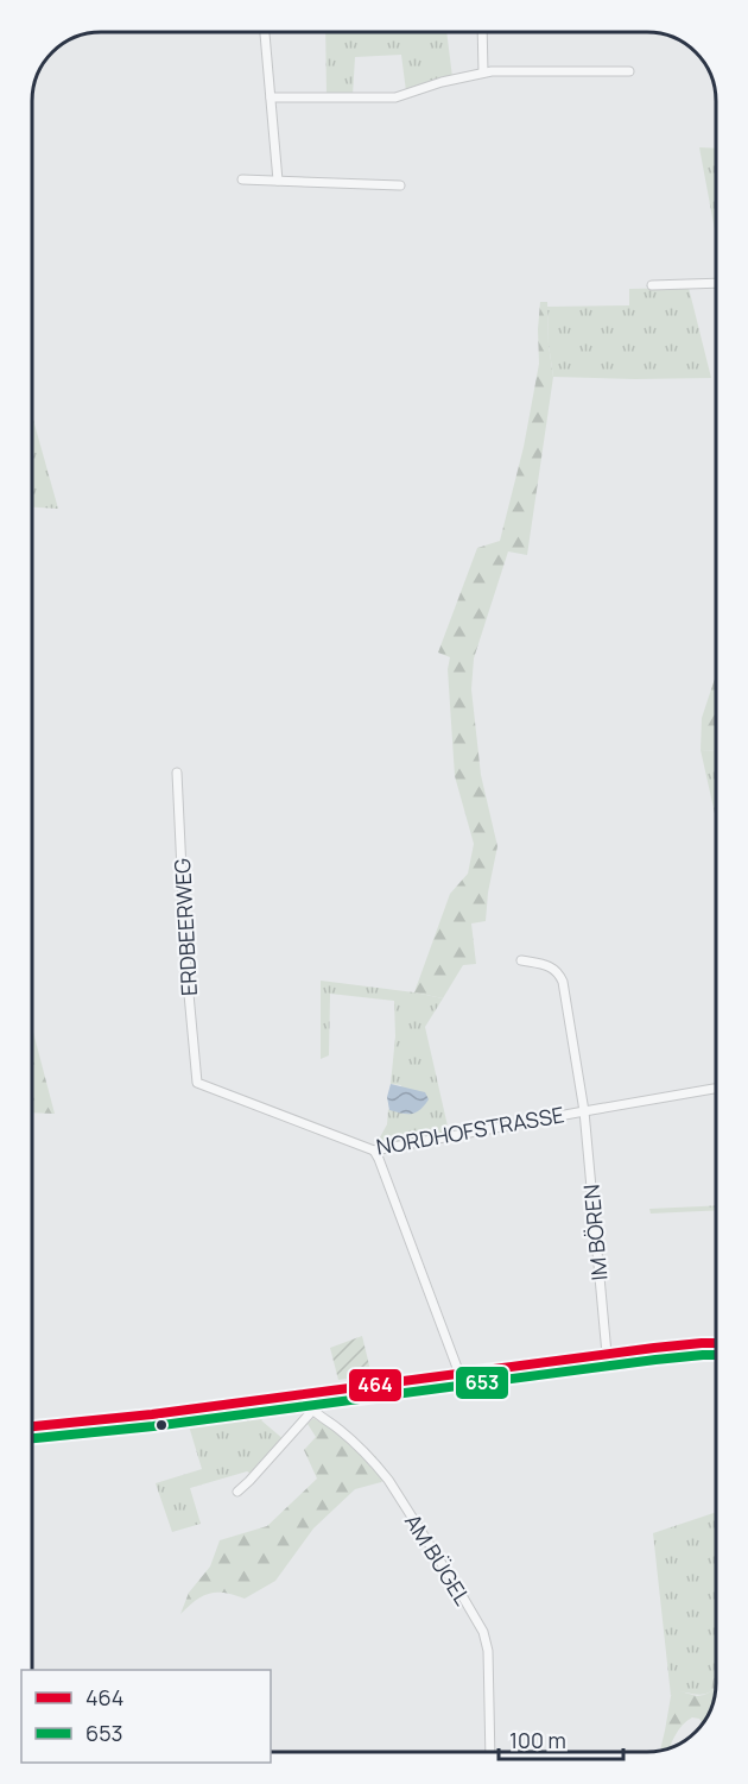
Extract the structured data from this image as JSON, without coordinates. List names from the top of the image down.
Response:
{
  "streets": {
    "street": [
      "ERDBEERWEG",
      "NORDHOFSTRASSE",
      "IM BÖREN",
      "AM BÜGEL"
    ]
  },
  "crossings": [
    ["ERDBEERWEG", "NORDHOFSTRASSE"],
    ["NORDHOFSTRASSE", "IM BÖREN"]
  ],
  "lines": ["transit line 464", "transit line 653"],
  "legend": ["464", "653"],
  "scale_bar": "100 m"
}
